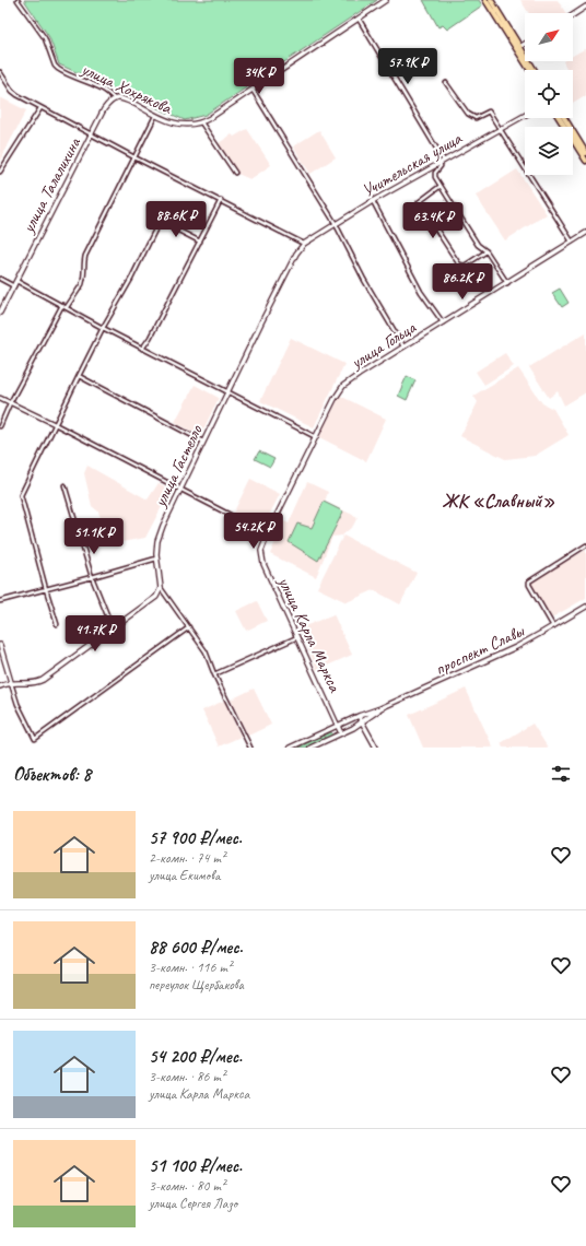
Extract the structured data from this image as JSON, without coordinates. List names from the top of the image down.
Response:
{
  "streets": {
    "street": [
      "улица Хохрякова",
      "Учительская улица",
      "улица Талалихина",
      "улица Гольца",
      "улица Гастелло",
      "улица Карла Маркса",
      "проспект Славы"
    ]
  },
  "crossings": [
    ["улица Хохрякова", "улица Талалихина"],
    ["Учительская улица", "улица Гастелло"],
    ["улица Гольца", "улица Карла Маркса"],
    ["улица Карла Маркса", "проспект Славы"]
  ],
  "districts": ["ЖК «Славный»"],
  "north": "top right",
  "page": {
    "price": [
      "57.9K ₽",
      "34K ₽",
      "88.6K ₽",
      "63.4K ₽",
      "86.2K ₽",
      "54.2K ₽",
      "51.1K ₽",
      "41.7K ₽"
    ],
    "heading": "Объектов: 8",
    "list": [
      {
        "name": "57 900 ₽/мес.",
        "note": "2-комн. · 74 m² · улица Екимова"
      },
      {
        "name": "88 600 ₽/мес.",
        "note": "3-комн. · 116 m² · переулок Щербакова"
      },
      {
        "name": "54 200 ₽/мес.",
        "note": "3-комн. · 86 m² · улица Карла Маркса"
      },
      {
        "name": "51 100 ₽/мес.",
        "note": "3-комн. · 80 m² · улица Сергея Лазо"
      }
    ]
  }
}
